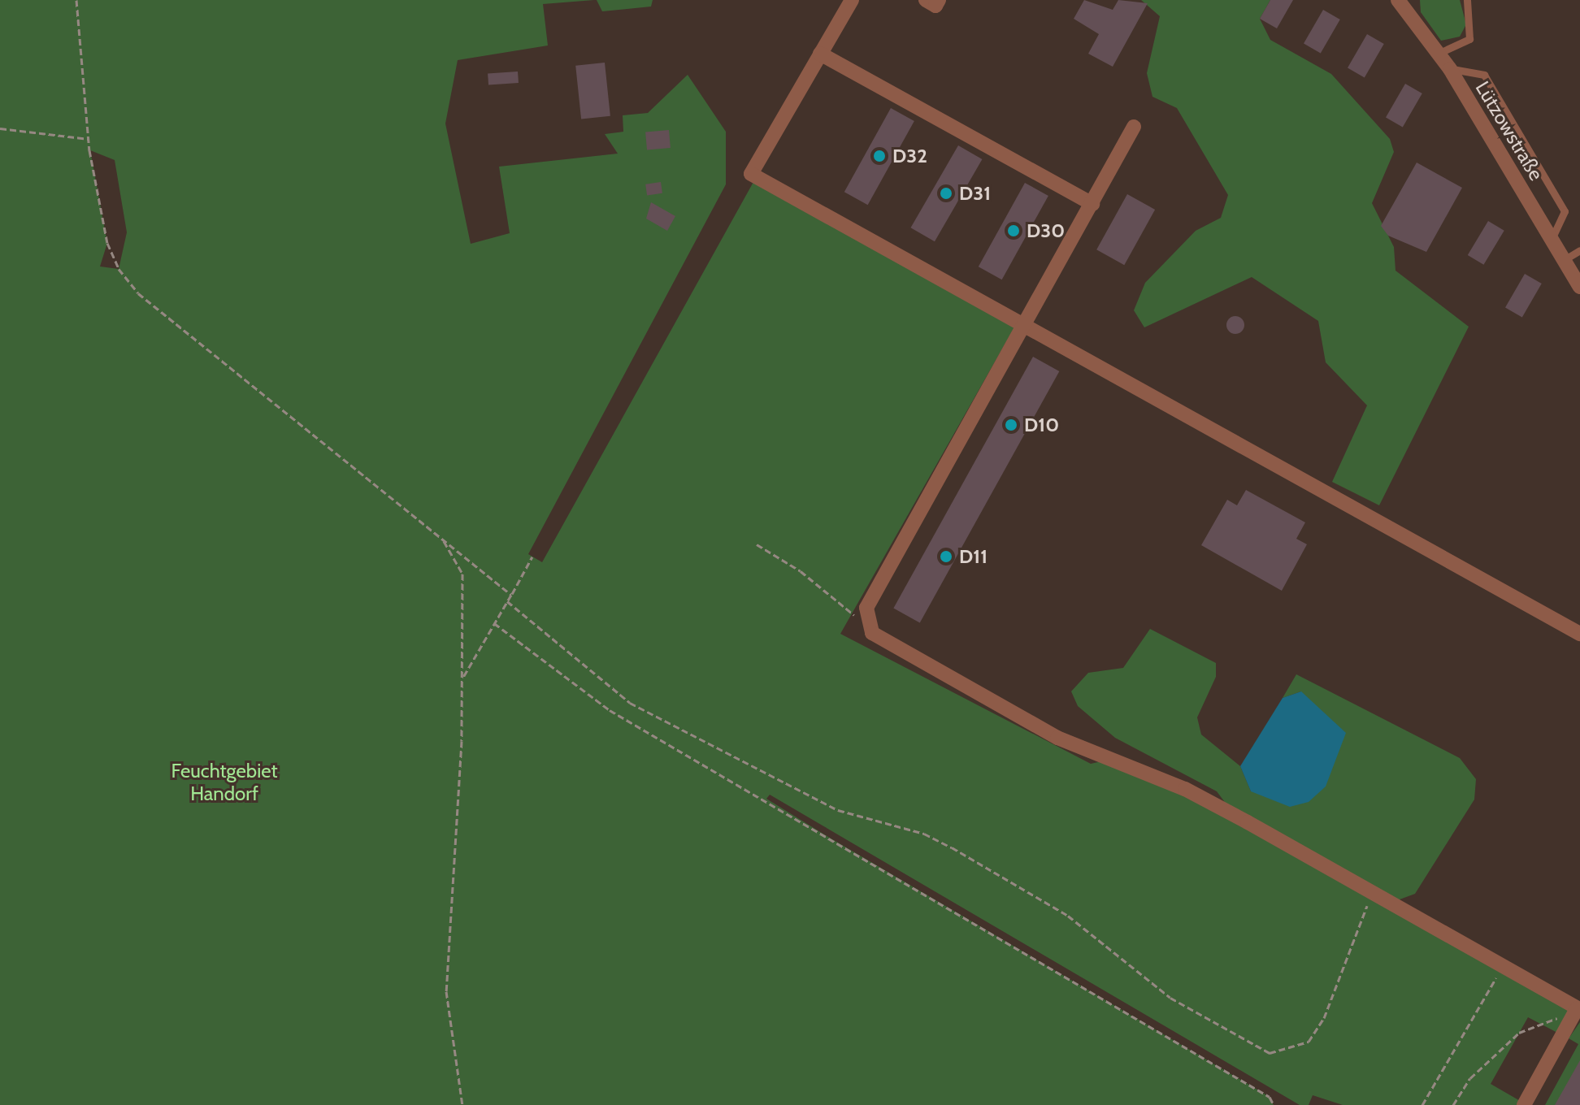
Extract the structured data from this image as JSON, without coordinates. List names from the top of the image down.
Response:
{
  "streets": {
    "street": ["Lützowstraße"]
  },
  "parks": ["Feuchtgebiet Handorf"],
  "places": [
    "D32",
    "D31",
    "D30",
    "D10",
    "D11"
  ]
}
